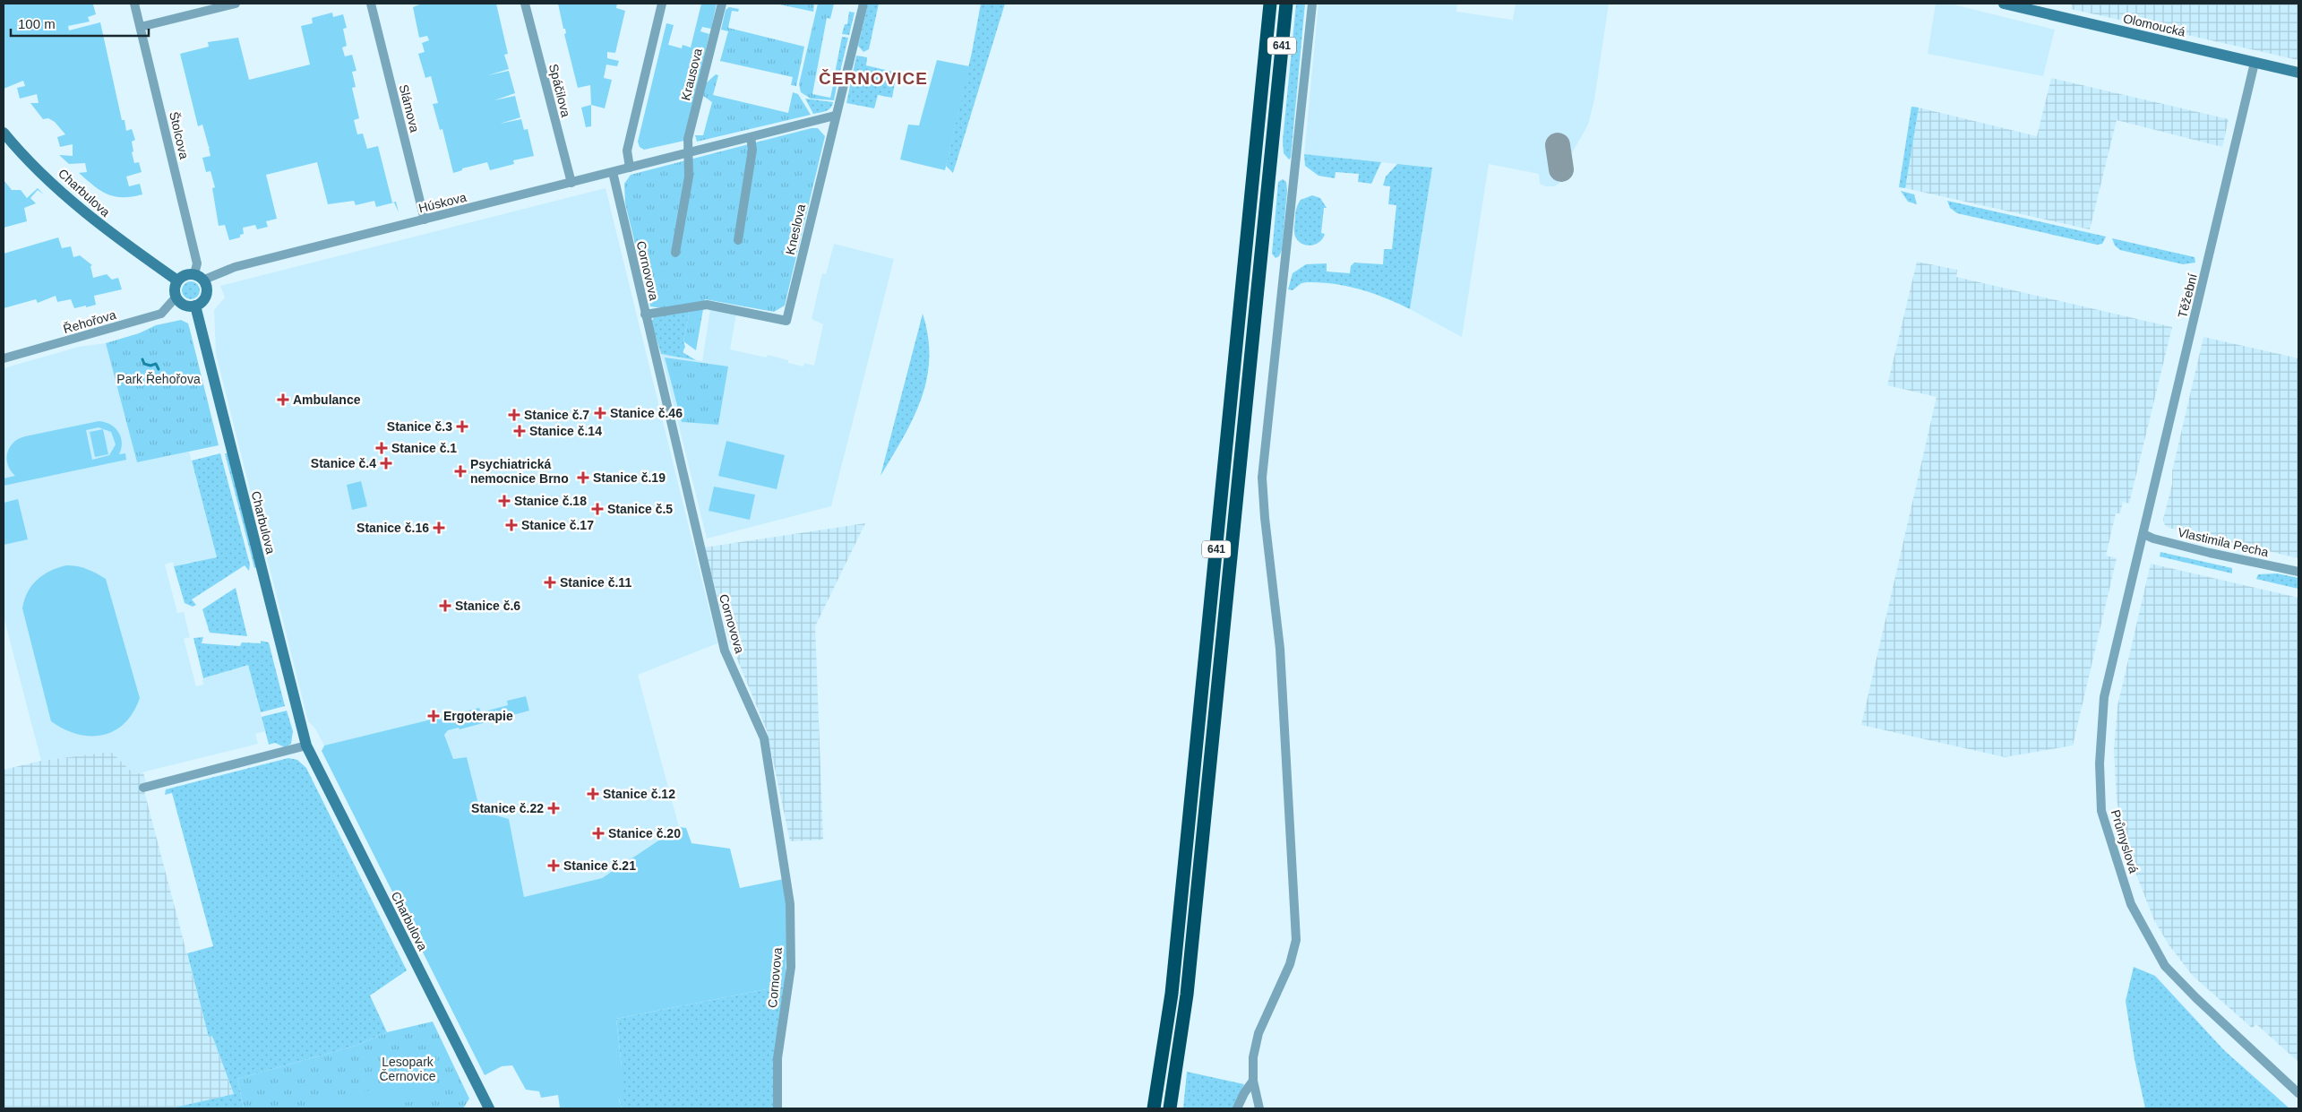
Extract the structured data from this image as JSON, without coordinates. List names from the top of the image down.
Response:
{
  "streets": {
    "highway": ["641"],
    "street": [
      "Olomoucká",
      "Krausova",
      "Spáčilova",
      "Slámova",
      "Štolcova",
      "Charbulova",
      "Húskova",
      "Kneslova",
      "Cornovova",
      "Těžební",
      "Řehořova",
      "Vlastimila Pecha",
      "Průmyslová"
    ]
  },
  "crossings": [
    ["Olomoucká", "Těžební"],
    ["Krausova", "Húskova"],
    ["Spáčilova", "Húskova"],
    ["Slámova", "Húskova"],
    ["Štolcova", "Charbulova"],
    ["Štolcova", "Húskova"],
    ["Štolcova", "Řehořova"],
    ["Charbulova", "Húskova"],
    ["Charbulova", "Řehořova"],
    ["Húskova", "Kneslova"],
    ["Húskova", "Cornovova"],
    ["Húskova", "Řehořova"],
    ["Kneslova", "Cornovova"],
    ["Těžební", "Vlastimila Pecha"],
    ["Těžební", "Průmyslová"],
    ["Vlastimila Pecha", "Průmyslová"]
  ],
  "districts": ["ČERNOVICE"],
  "parks": ["Park Řehořova", "Lesopark Černovice"],
  "places": {
    "health": [
      "Ambulance",
      "Stanice č.46",
      "Stanice č.7",
      "Stanice č.3",
      "Stanice č.14",
      "Stanice č.1",
      "Stanice č.4",
      "Psychiatrická nemocnice Brno",
      "Stanice č.19",
      "Stanice č.18",
      "Stanice č.5",
      "Stanice č.17",
      "Stanice č.16",
      "Stanice č.11",
      "Stanice č.6",
      "Ergoterapie",
      "Stanice č.12",
      "Stanice č.22",
      "Stanice č.20",
      "Stanice č.21"
    ]
  },
  "scale_bar": "100 m"
}
